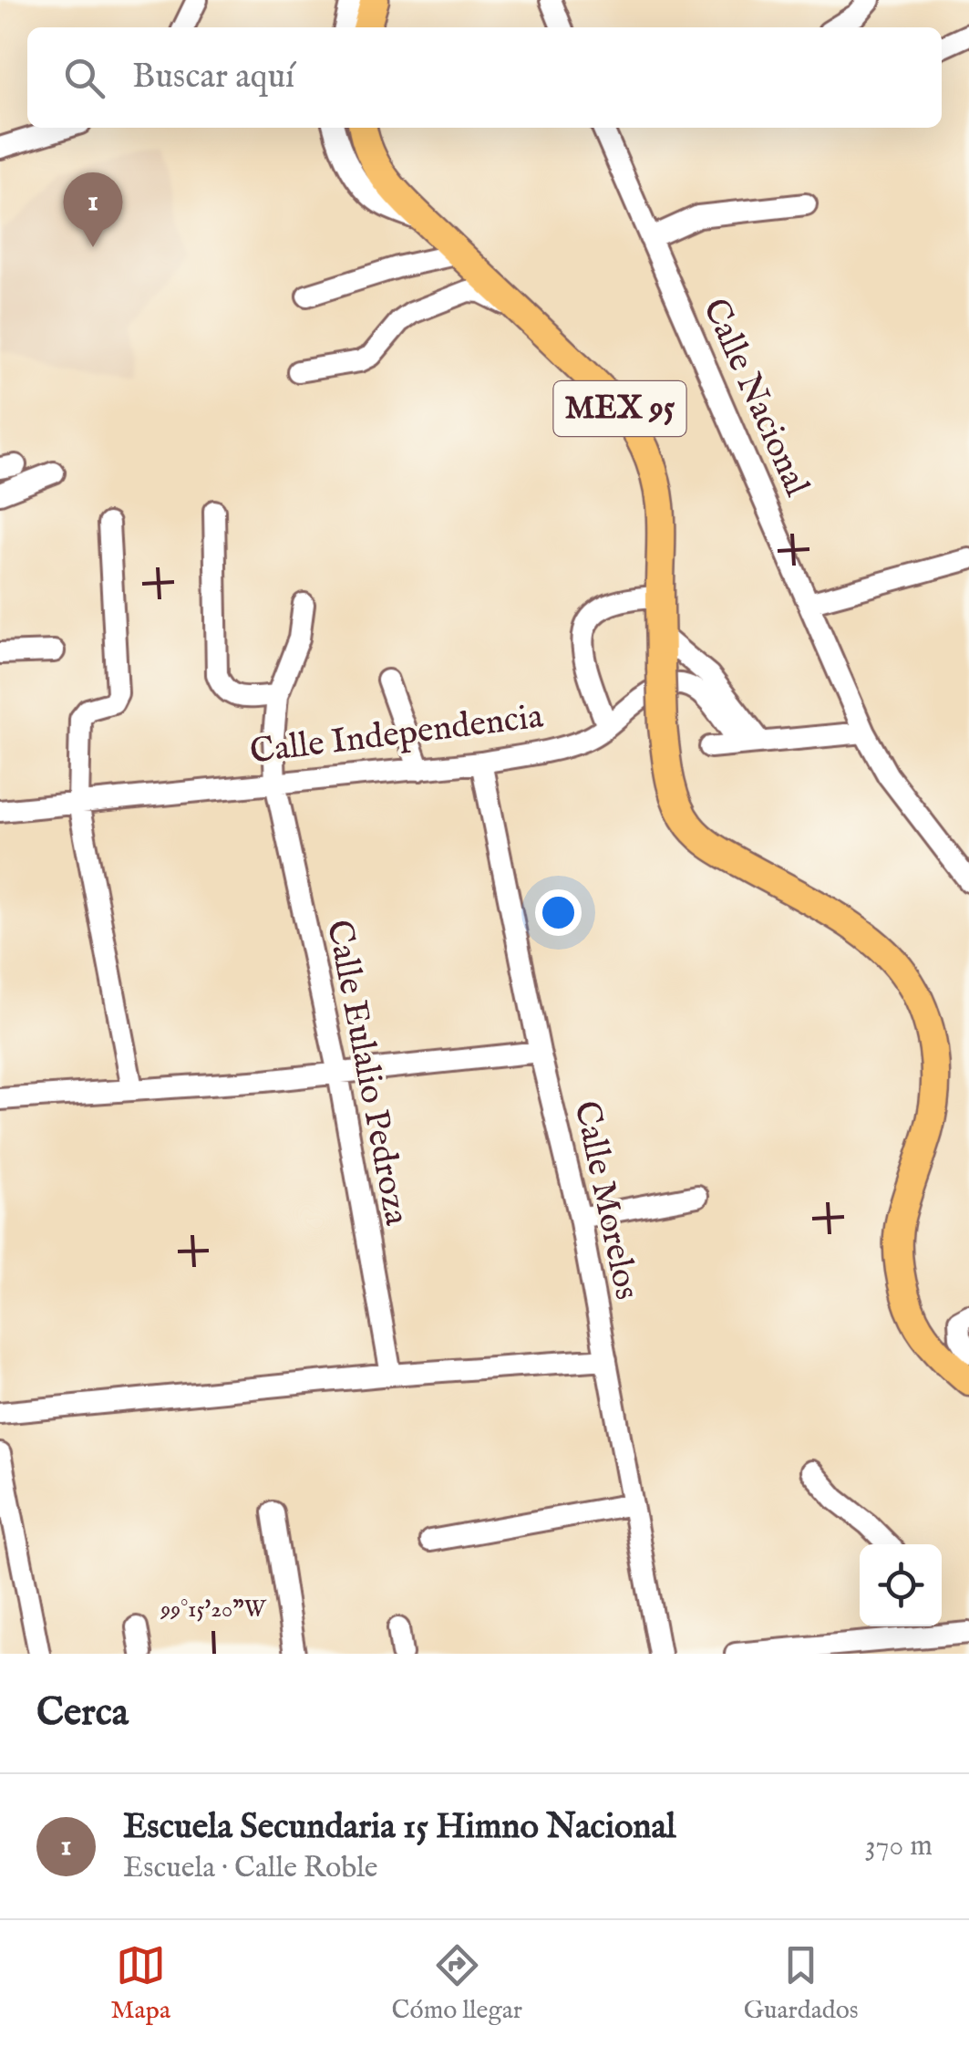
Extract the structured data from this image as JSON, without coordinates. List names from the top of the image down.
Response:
{
  "streets": {
    "main road": ["MEX 95"],
    "street": [
      "Calle Nacional",
      "Calle Independencia",
      "Calle Eulalio Pedroza",
      "Calle Morelos"
    ]
  },
  "crossings": [
    ["Calle Independencia", "Calle Eulalio Pedroza"],
    ["Calle Independencia", "Calle Morelos"]
  ],
  "page": {
    "search": "Buscar aquí",
    "pins": "1",
    "heading": "Cerca",
    "list": [
      {
        "mark": "1",
        "name": "Escuela Secundaria 15 Himno Nacional",
        "note": "Escuela · Calle Roble",
        "value": "370 m"
      }
    ],
    "nav": ["Mapa", "Cómo llegar", "Guardados"]
  },
  "coordinates": ["99°15'20\"W"]
}
